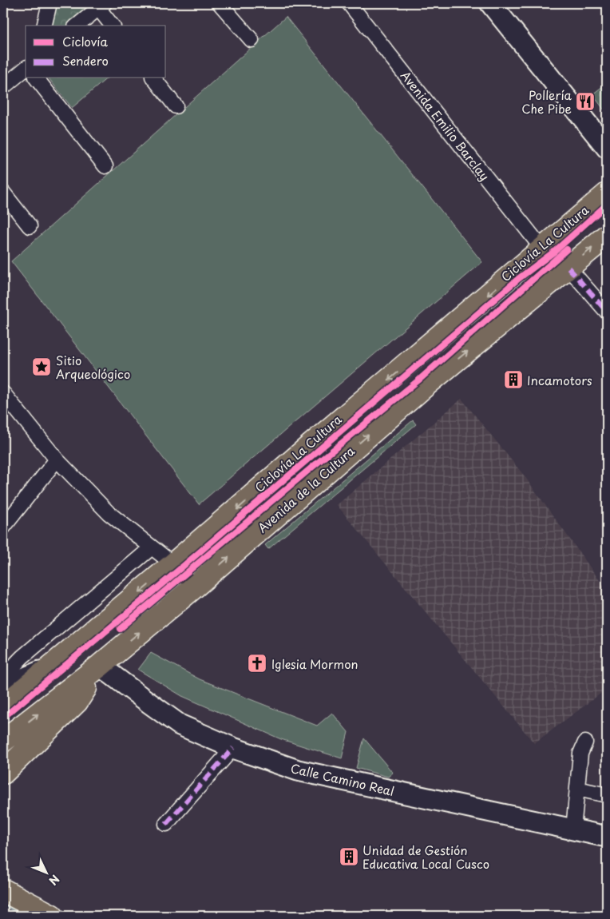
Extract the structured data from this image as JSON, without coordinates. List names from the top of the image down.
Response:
{
  "streets": {
    "main road": ["Avenida de la Cultura"],
    "street": ["Avenida Emilio Barclay", "Calle Camino Real"],
    "cycle path": ["Ciclovía La Cultura"]
  },
  "crossings": [
    ["Avenida de la Cultura", "Calle Camino Real"]
  ],
  "places": {
    "restaurant": ["Pollería Che Pibe"],
    "place": ["Sitio Arqueológico"],
    "building": ["Incamotors", "Unidad de Gestión Educativa Local Cusco"],
    "church": ["Iglesia Mormon"]
  },
  "legend": ["Ciclovía", "Sendero"],
  "north": "bottom right"
}
